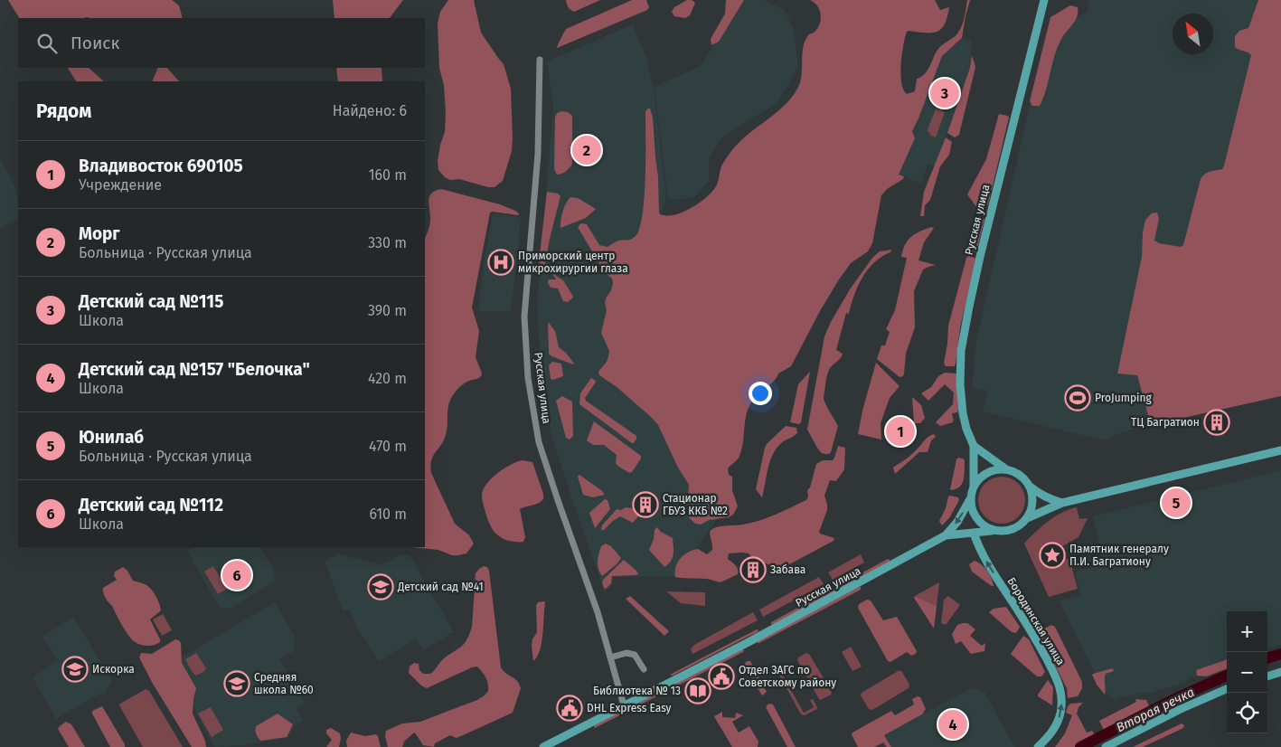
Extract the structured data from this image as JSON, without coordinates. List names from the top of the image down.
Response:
{
  "streets": {
    "main road": ["Русская улица", "Бородинская улица"]
  },
  "crossings": [
    ["Русская улица", "Бородинская улица"]
  ],
  "one_way": ["Бородинская улица"],
  "water": ["Вторая речка"],
  "places": {
    "hospital": ["Приморский центр микрохирургии глаза"],
    "sports": ["ProJumping"],
    "building": ["ТЦ Багратион", "Стационар ГБУЗ ККБ №2", "Забава"],
    "place": ["Памятник генералу П.И. Багратиону"],
    "school or university": ["Детский сад №41", "Искорка", "Средняя школа №60"],
    "public building": ["Отдел ЗАГС по Советскому району", "DHL Express Easy"],
    "library": ["Библиотека № 13"]
  },
  "north": "top left",
  "page": {
    "search": "Поиск",
    "pins": [
      "3",
      "2",
      "1",
      "5",
      "6",
      "4"
    ],
    "heading": ["Рядом", "Найдено: 6"],
    "list": [
      {
        "mark": "1",
        "name": "Владивосток 690105",
        "note": "Учреждение",
        "value": "160 m"
      },
      {
        "mark": "2",
        "name": "Морг",
        "note": "Больница · Русская улица",
        "value": "330 m"
      },
      {
        "mark": "3",
        "name": "Детский сад №115",
        "note": "Школа",
        "value": "390 m"
      },
      {
        "mark": "4",
        "name": "Детский сад №157 \"Белочка\"",
        "note": "Школа",
        "value": "420 m"
      },
      {
        "mark": "5",
        "name": "Юнилаб",
        "note": "Больница · Русская улица",
        "value": "470 m"
      },
      {
        "mark": "6",
        "name": "Детский сад №112",
        "note": "Школа",
        "value": "610 m"
      }
    ],
    "map_buttons": ["+", "−"]
  }
}
